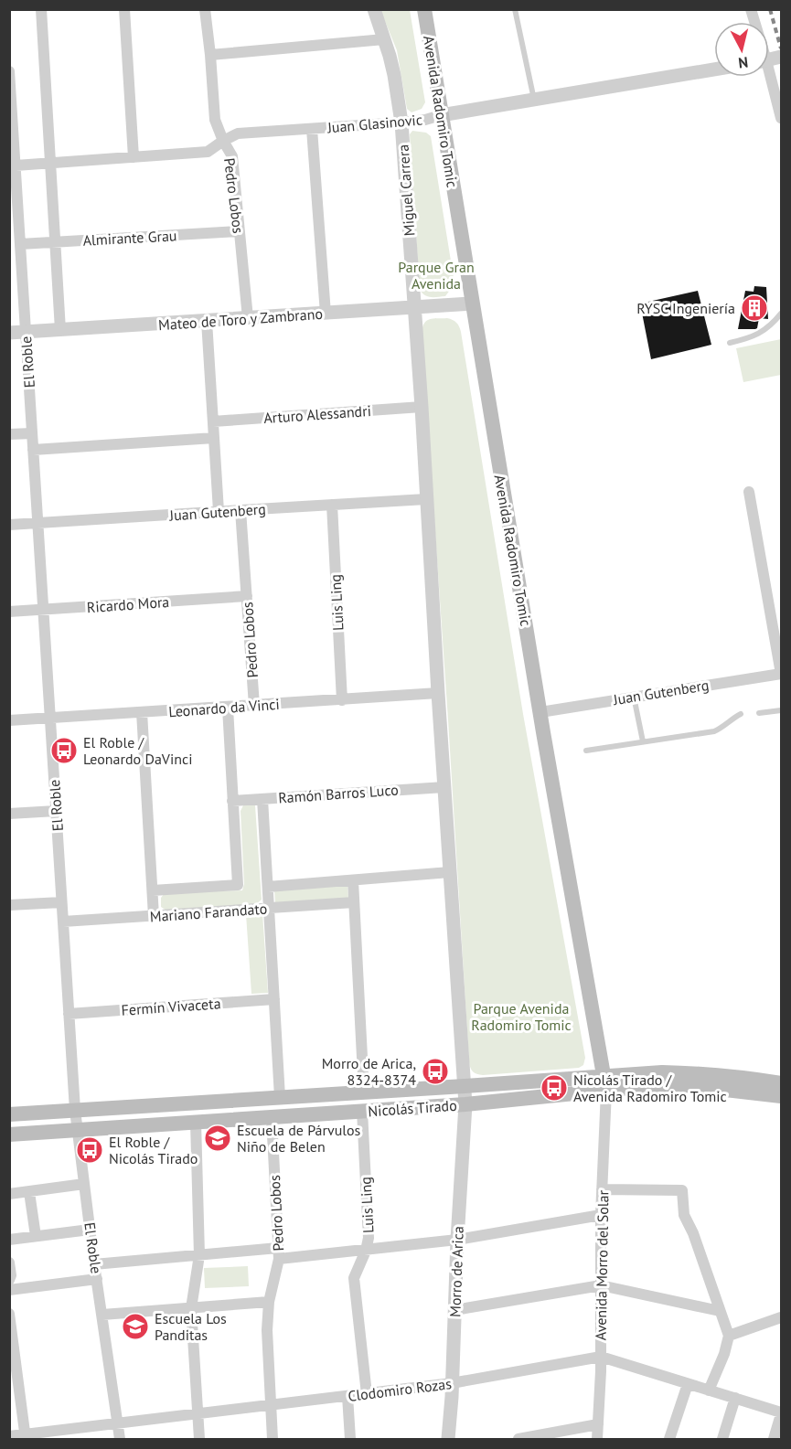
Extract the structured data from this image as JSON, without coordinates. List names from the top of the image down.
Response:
{
  "streets": {
    "main road": ["Avenida Radomiro Tomic", "Nicolás Tirado"],
    "street": [
      "Juan Glasinovic",
      "Miguel Carrera",
      "Pedro Lobos",
      "Almirante Grau",
      "Mateo de Toro y Zambrano",
      "El Roble",
      "Arturo Alessandri",
      "Juan Gutenberg",
      "Luis Ling",
      "Ricardo Mora",
      "Leonardo da Vinci",
      "Ramón Barros Luco",
      "Mariano Farandato",
      "Fermín Vivaceta",
      "Avenida Morro del Solar",
      "Morro de Arica",
      "Clodomiro Rozas"
    ]
  },
  "crossings": [
    ["Avenida Radomiro Tomic", "Juan Glasinovic"],
    ["Avenida Radomiro Tomic", "Mateo de Toro y Zambrano"],
    ["Avenida Radomiro Tomic", "Juan Gutenberg"],
    ["Avenida Radomiro Tomic", "Nicolás Tirado"],
    ["Avenida Radomiro Tomic", "Avenida Morro del Solar"],
    ["Juan Glasinovic", "Miguel Carrera"],
    ["Juan Glasinovic", "Pedro Lobos"],
    ["Juan Glasinovic", "El Roble"],
    ["Miguel Carrera", "Mateo de Toro y Zambrano"],
    ["Pedro Lobos", "Almirante Grau"],
    ["Pedro Lobos", "Mateo de Toro y Zambrano"],
    ["Pedro Lobos", "Juan Gutenberg"],
    ["Pedro Lobos", "Ricardo Mora"],
    ["Pedro Lobos", "Leonardo da Vinci"],
    ["Pedro Lobos", "Nicolás Tirado"],
    ["Pedro Lobos", "Clodomiro Rozas"],
    ["Almirante Grau", "El Roble"],
    ["Mateo de Toro y Zambrano", "El Roble"],
    ["El Roble", "Juan Gutenberg"],
    ["El Roble", "Ricardo Mora"],
    ["El Roble", "Leonardo da Vinci"],
    ["El Roble", "Mariano Farandato"],
    ["El Roble", "Fermín Vivaceta"],
    ["El Roble", "Nicolás Tirado"],
    ["El Roble", "Clodomiro Rozas"],
    ["Juan Gutenberg", "Luis Ling"],
    ["Luis Ling", "Leonardo da Vinci"],
    ["Luis Ling", "Nicolás Tirado"],
    ["Luis Ling", "Clodomiro Rozas"],
    ["Ramón Barros Luco", "Mariano Farandato"],
    ["Nicolás Tirado", "Avenida Morro del Solar"],
    ["Nicolás Tirado", "Morro de Arica"],
    ["Avenida Morro del Solar", "Clodomiro Rozas"],
    ["Morro de Arica", "Clodomiro Rozas"]
  ],
  "parks": ["Parque Gran Avenida", "Parque Avenida Radomiro Tomic"],
  "places": {
    "building": ["RYSC Ingeniería"],
    "bus stop": [
      "El Roble / Leonardo DaVinci",
      "Morro de Arica, 8324-8374",
      "Nicolás Tirado / Avenida Radomiro Tomic",
      "El Roble / Nicolás Tirado"
    ],
    "school or university": ["Escuela de Párvulos Niño de Belen", "Escuela Los Panditas"]
  },
  "north": "bottom"
}
